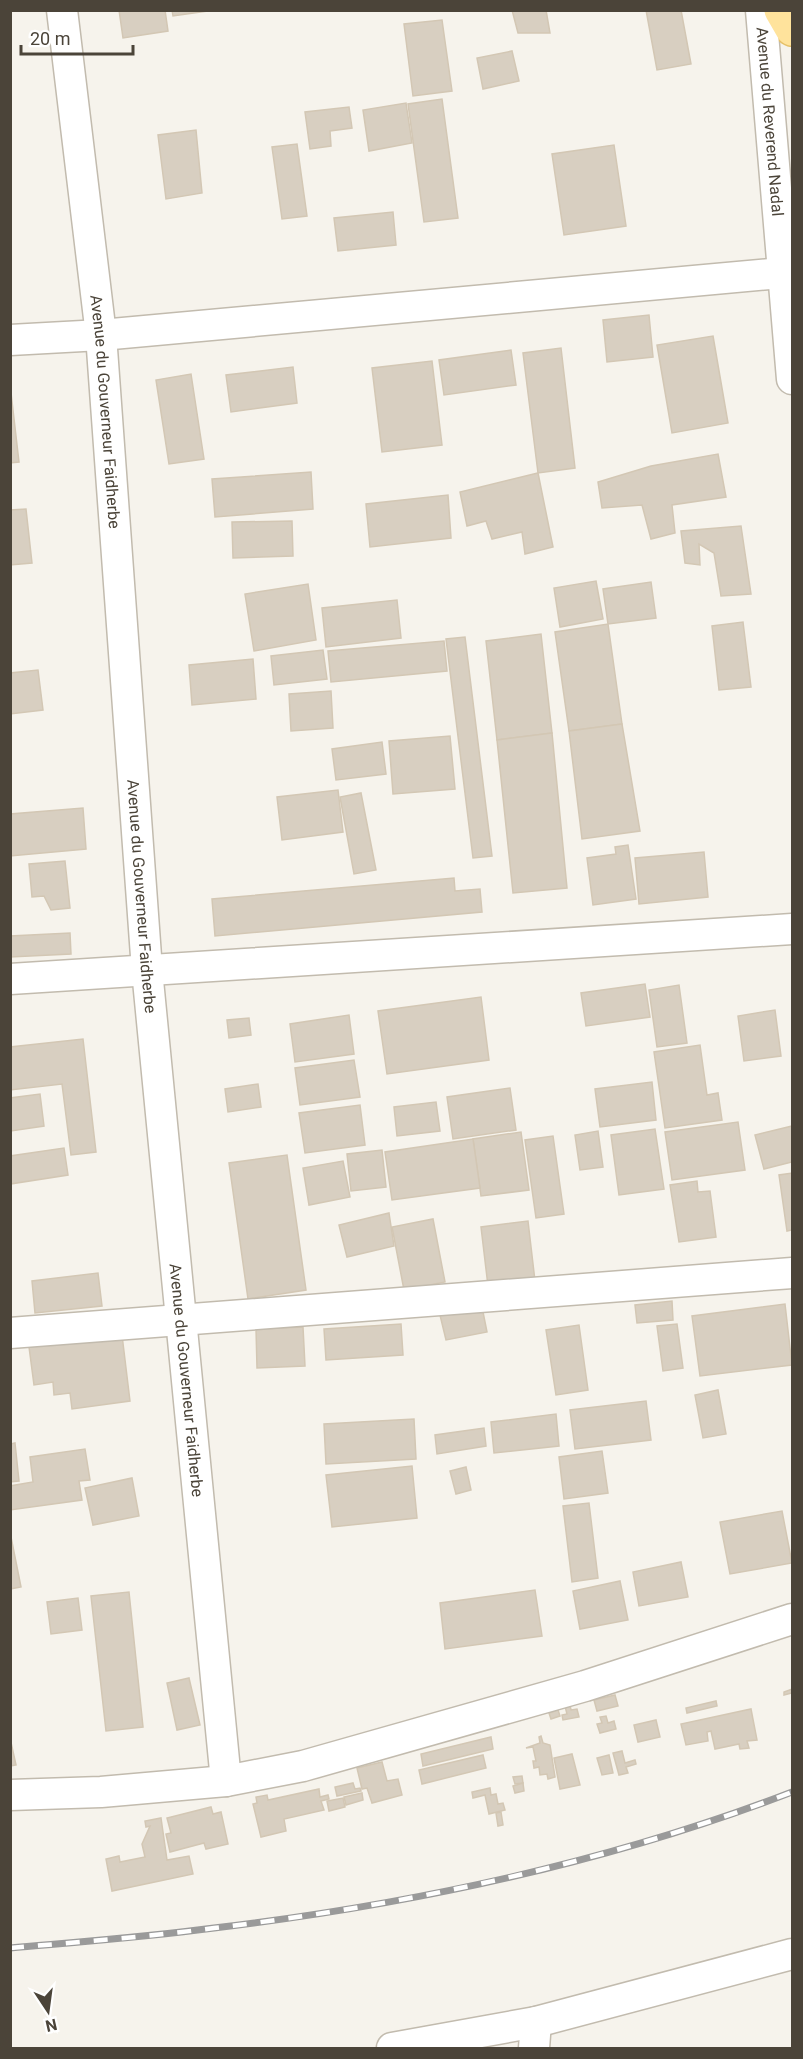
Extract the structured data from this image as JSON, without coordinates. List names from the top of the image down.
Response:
{
  "streets": {
    "street": ["Avenue du Reverend Nadal", "Avenue du Gouverneur Faidherbe"]
  },
  "scale_bar": "20 m",
  "north": "bottom"
}
